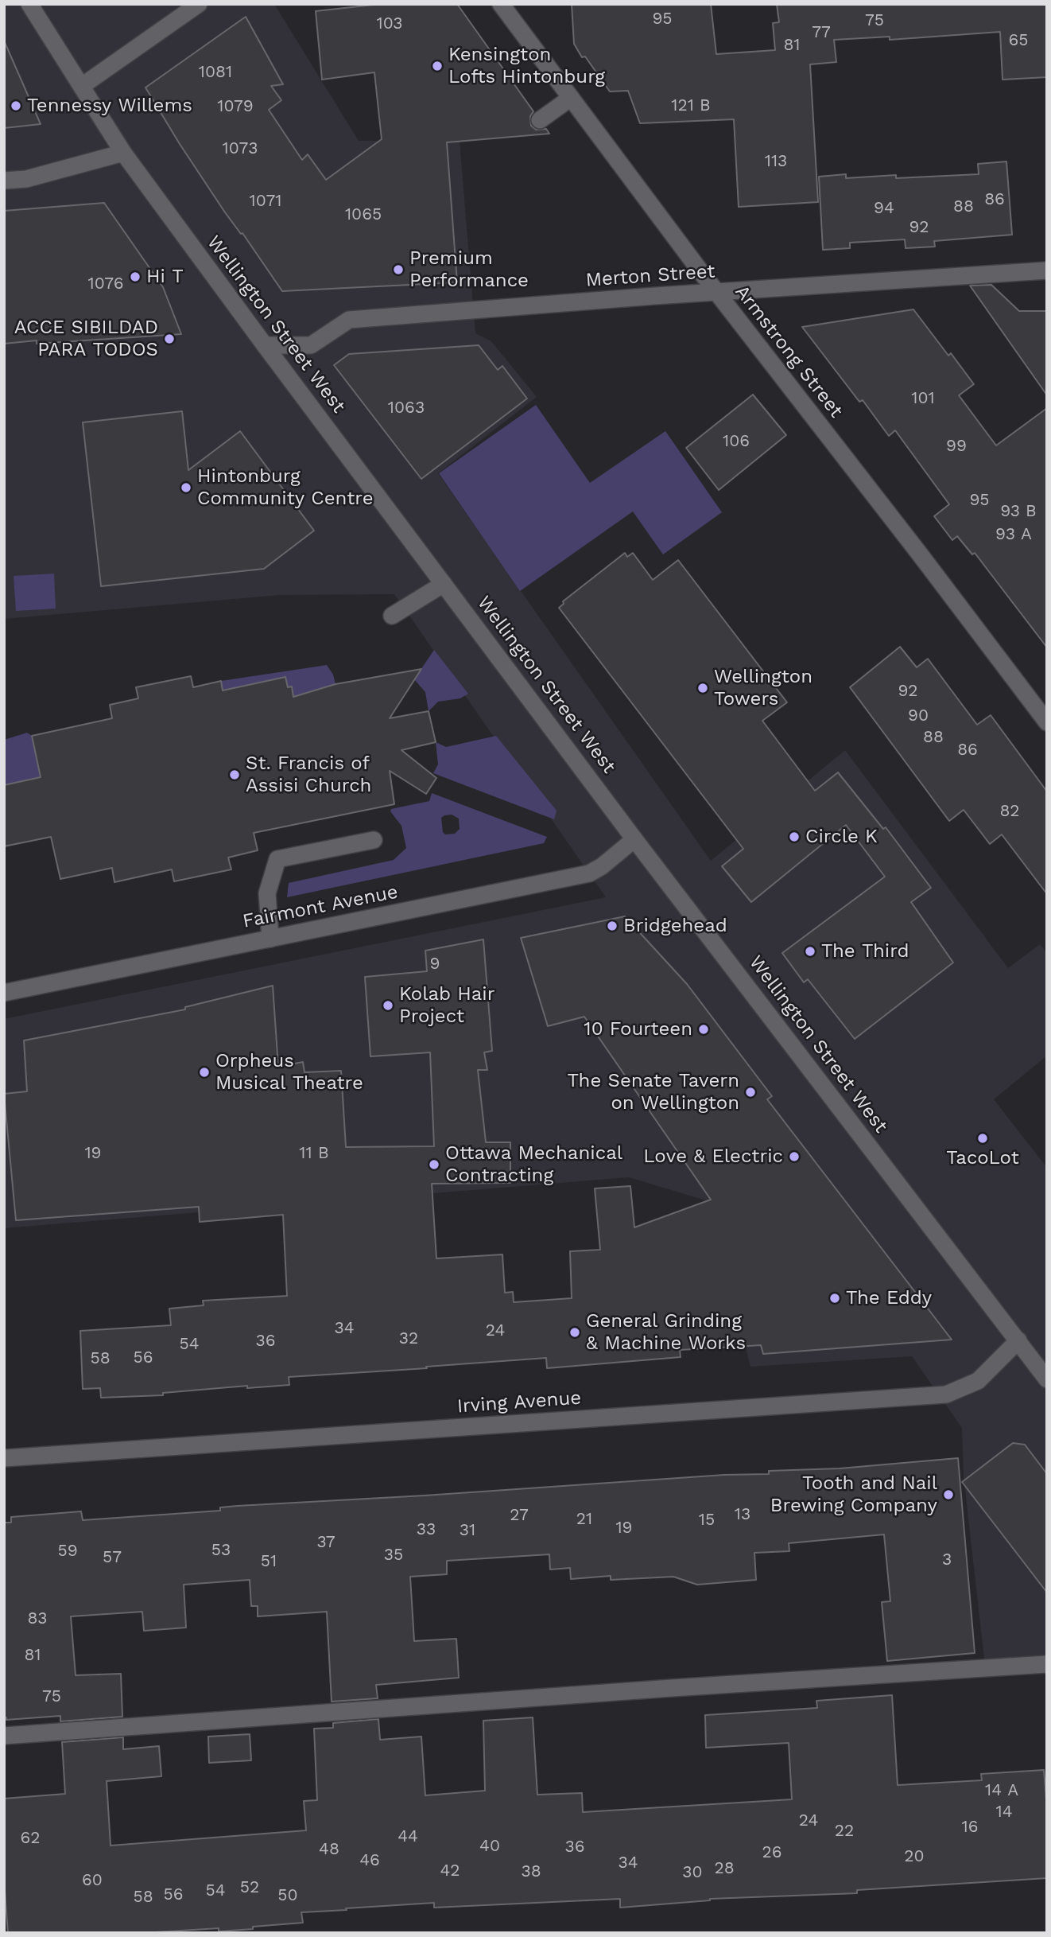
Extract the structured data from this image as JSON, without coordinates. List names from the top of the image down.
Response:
{
  "streets": {
    "street": [
      "Merton Street",
      "Wellington Street West",
      "Armstrong Street",
      "Fairmont Avenue",
      "Irving Avenue"
    ]
  },
  "crossings": [
    ["Merton Street", "Wellington Street West"],
    ["Merton Street", "Armstrong Street"],
    ["Wellington Street West", "Fairmont Avenue"],
    ["Wellington Street West", "Irving Avenue"]
  ],
  "places": [
    "Kensington Lofts Hintonburg",
    "Tennessy Willems",
    "Premium Performance",
    "Hi T",
    "ACCE SIBILDAD PARA TODOS",
    "Hintonburg Community Centre",
    "Wellington Towers",
    "St. Francis of Assisi Church",
    "Circle K",
    "Bridgehead",
    "The Third",
    "Kolab Hair Project",
    "10 Fourteen",
    "Orpheus Musical Theatre",
    "The Senate Tavern on Wellington",
    "TacoLot",
    "Love & Electric",
    "Ottawa Mechanical Contracting",
    "The Eddy",
    "General Grinding & Machine Works",
    "Tooth and Nail Brewing Company"
  ],
  "house_numbers": [
    "95",
    "75",
    "103",
    "77",
    "65",
    "81",
    "1081",
    "121 B",
    "1079",
    "1073",
    "113",
    "86",
    "1071",
    "88",
    "94",
    "1065",
    "92",
    "1076",
    "101",
    "1063",
    "106",
    "99",
    "95",
    "93 B",
    "93 A",
    "92",
    "90",
    "88",
    "86",
    "82",
    "9",
    "19",
    "11 B",
    "34",
    "24",
    "32",
    "36",
    "54",
    "56",
    "58",
    "13",
    "27",
    "21",
    "15",
    "19",
    "33",
    "31",
    "37",
    "53",
    "59",
    "35",
    "57",
    "3",
    "51",
    "83",
    "81",
    "75",
    "14 A",
    "14",
    "24",
    "16",
    "22",
    "44",
    "62",
    "40",
    "36",
    "48",
    "26",
    "20",
    "46",
    "34",
    "28",
    "42",
    "38",
    "30",
    "60",
    "52",
    "54",
    "56",
    "50",
    "58"
  ]
}
